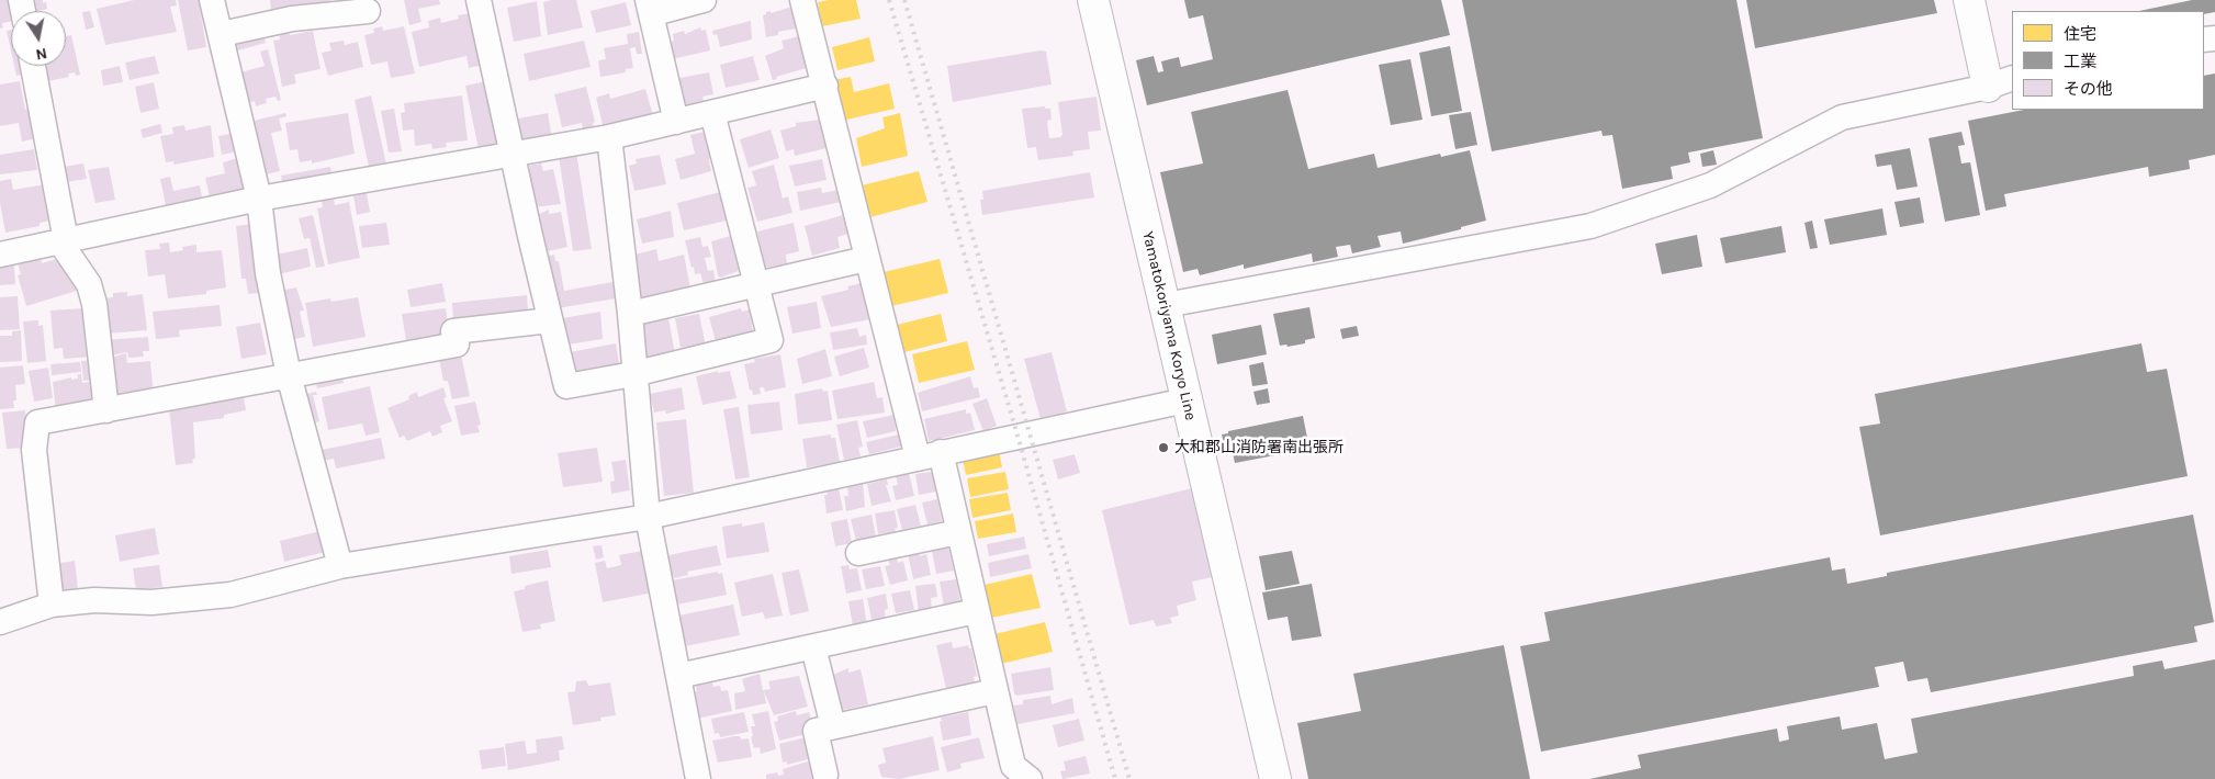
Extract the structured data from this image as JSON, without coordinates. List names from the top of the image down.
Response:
{
  "streets": {
    "main road": ["Yamatokoriyama Koryo Line"]
  },
  "places": ["大和郡山消防署南出張所"],
  "legend": ["住宅", "工業", "その他"],
  "north": "bottom"
}
